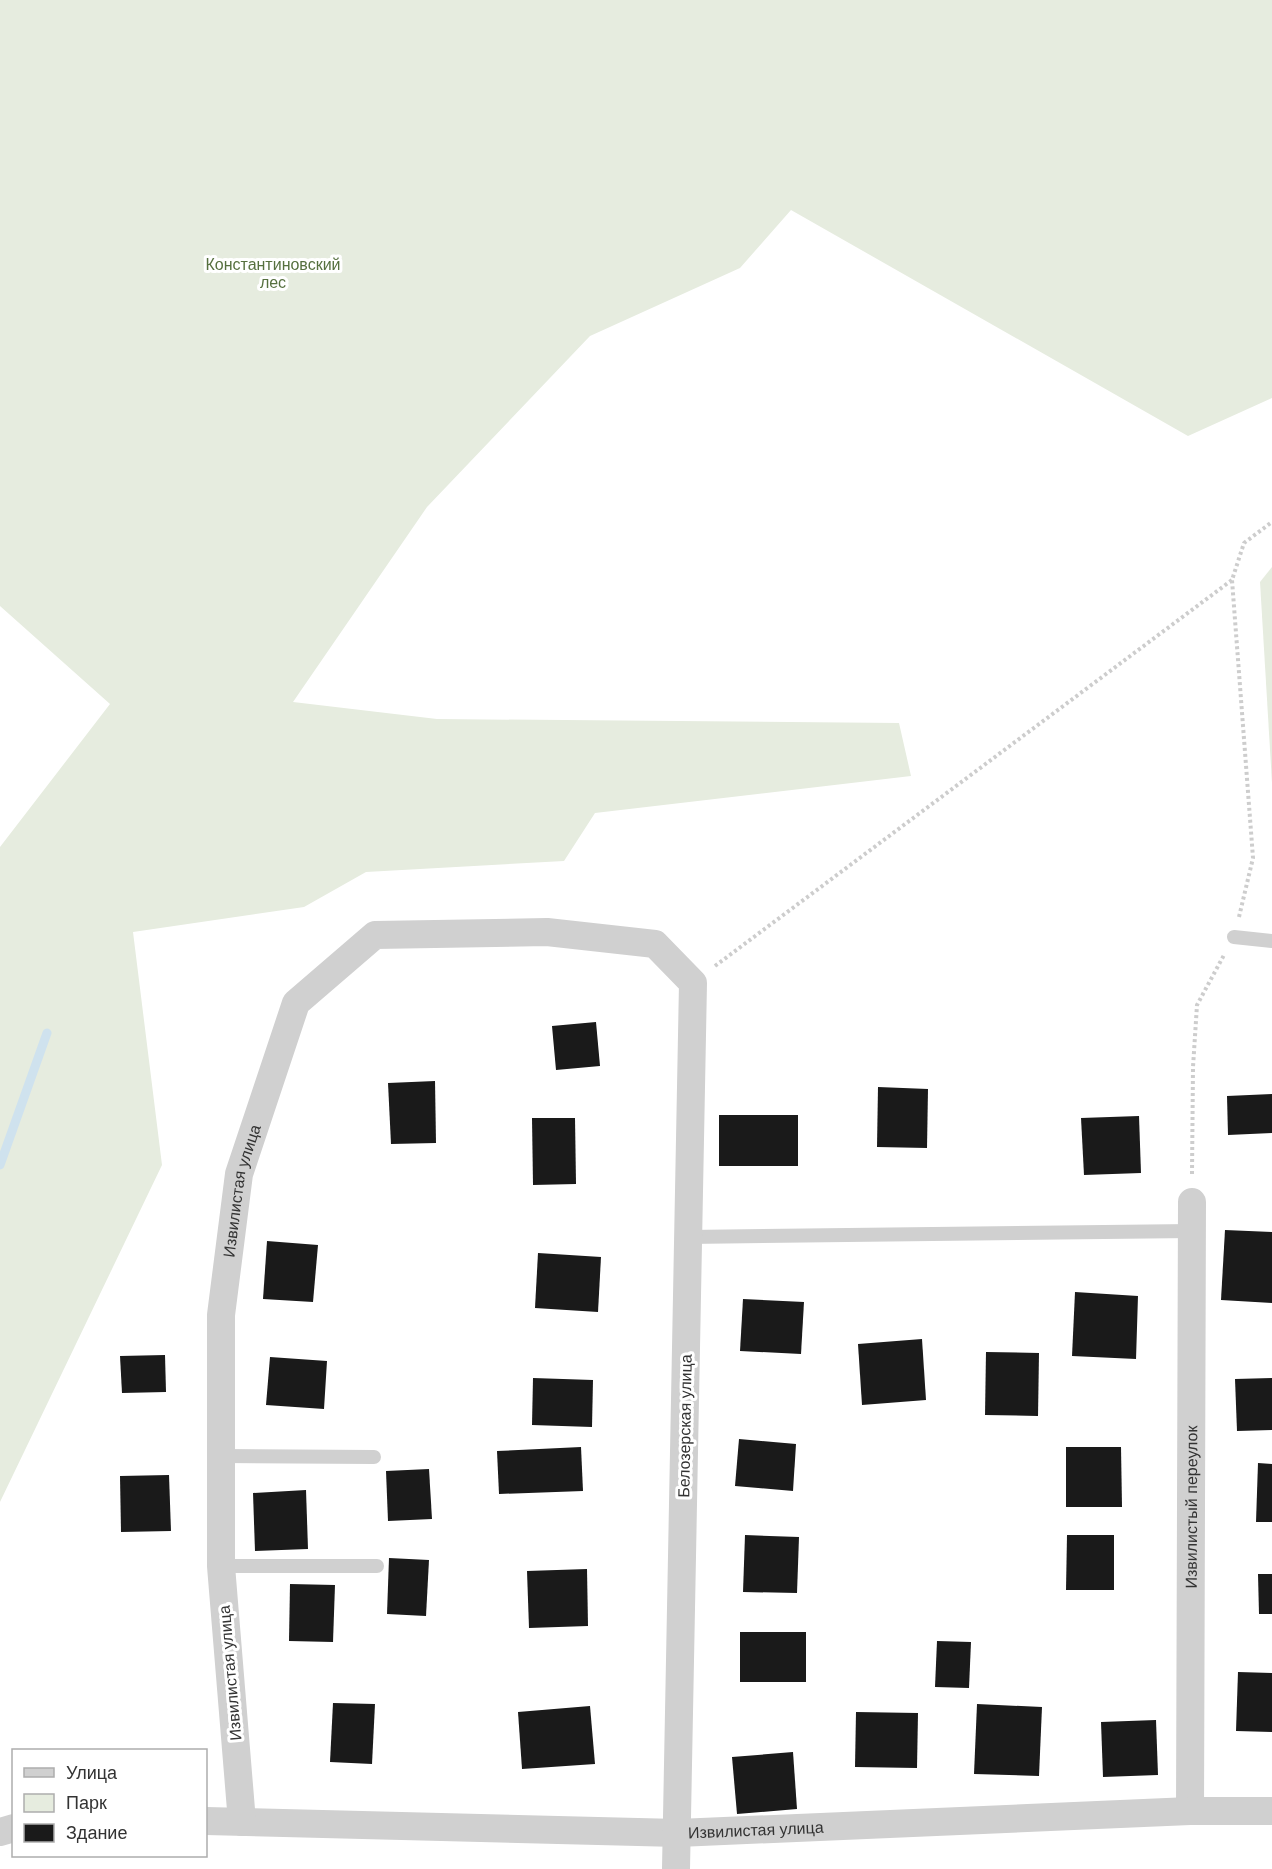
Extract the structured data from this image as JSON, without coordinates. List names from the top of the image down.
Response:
{
  "streets": {
    "street": ["Извилистая улица", "Белозерская улица", "Извилистый переулок"]
  },
  "crossings": [
    ["Извилистая улица", "Белозерская улица"],
    ["Извилистая улица", "Извилистый переулок"]
  ],
  "parks": ["Константиновский лес"],
  "legend": ["Улица", "Парк", "Здание"]
}
